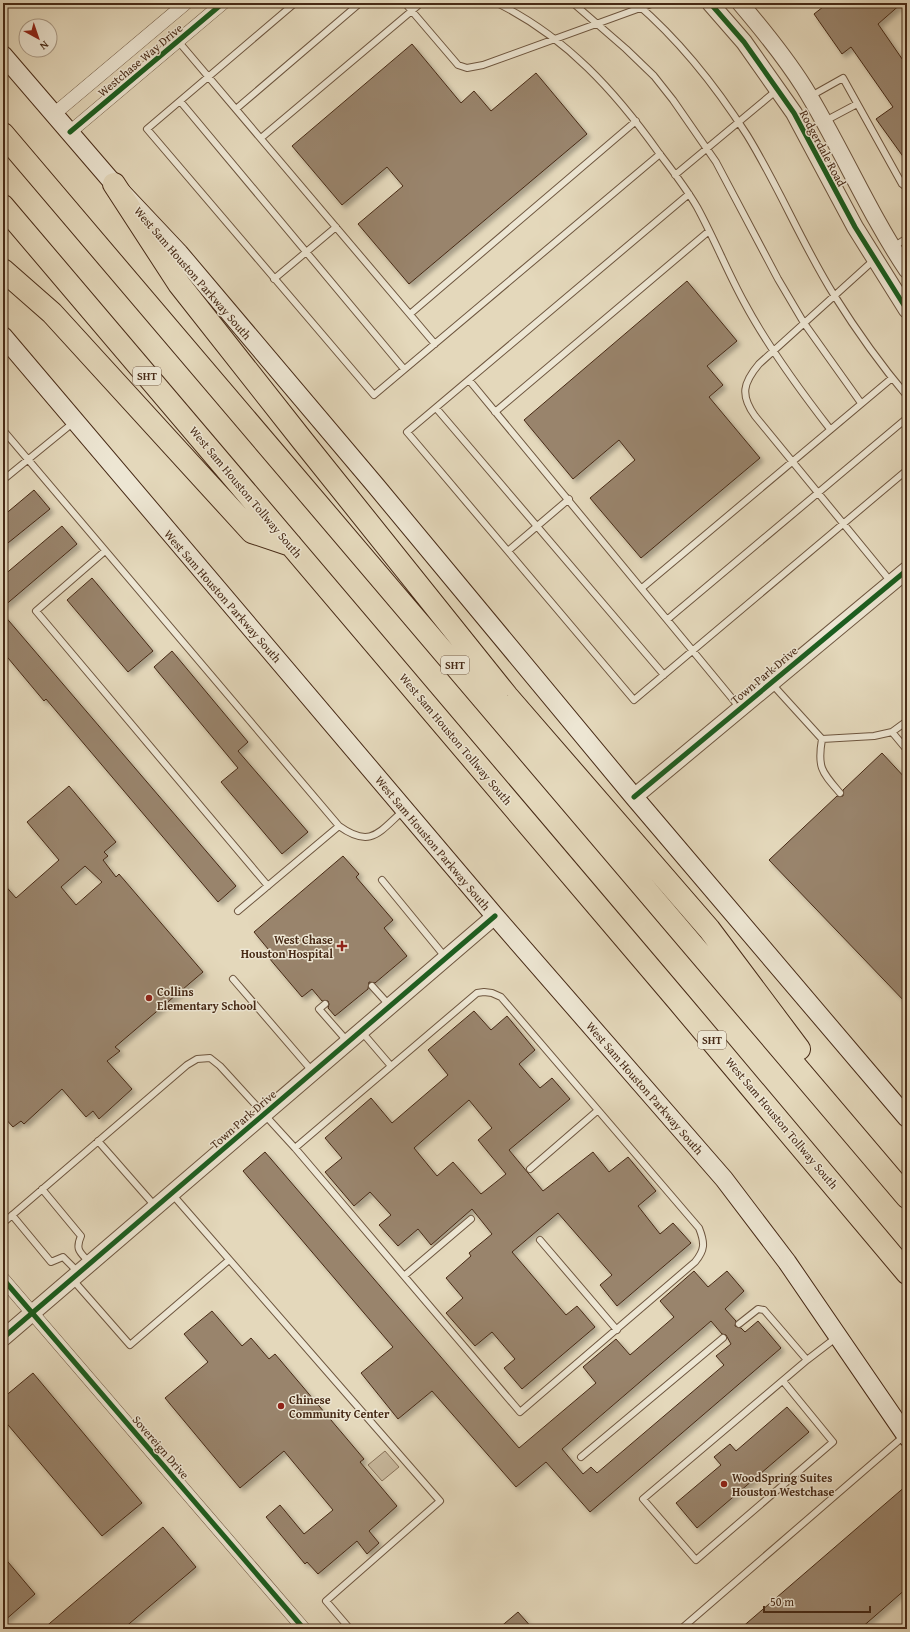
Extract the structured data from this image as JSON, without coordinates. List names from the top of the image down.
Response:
{
  "streets": {
    "highway": ["SHT", "West Sam Houston Tollway South"],
    "main road": ["West Sam Houston Parkway South"],
    "street": [
      "Westchase Way Drive",
      "Rodgerdale Road",
      "Town Park Drive",
      "Sovereign Drive"
    ]
  },
  "crossings": [
    ["Westchase Way Drive", "West Sam Houston Parkway South"],
    ["West Sam Houston Parkway South", "Town Park Drive"],
    ["Town Park Drive", "Sovereign Drive"]
  ],
  "places": {
    "health": ["West Chase Houston Hospital"],
    "other": ["Collins Elementary School", "Chinese Community Center", "WoodSpring Suites Houston Westchase"]
  },
  "scale_bar": "50 m",
  "north": "bottom right"
}
